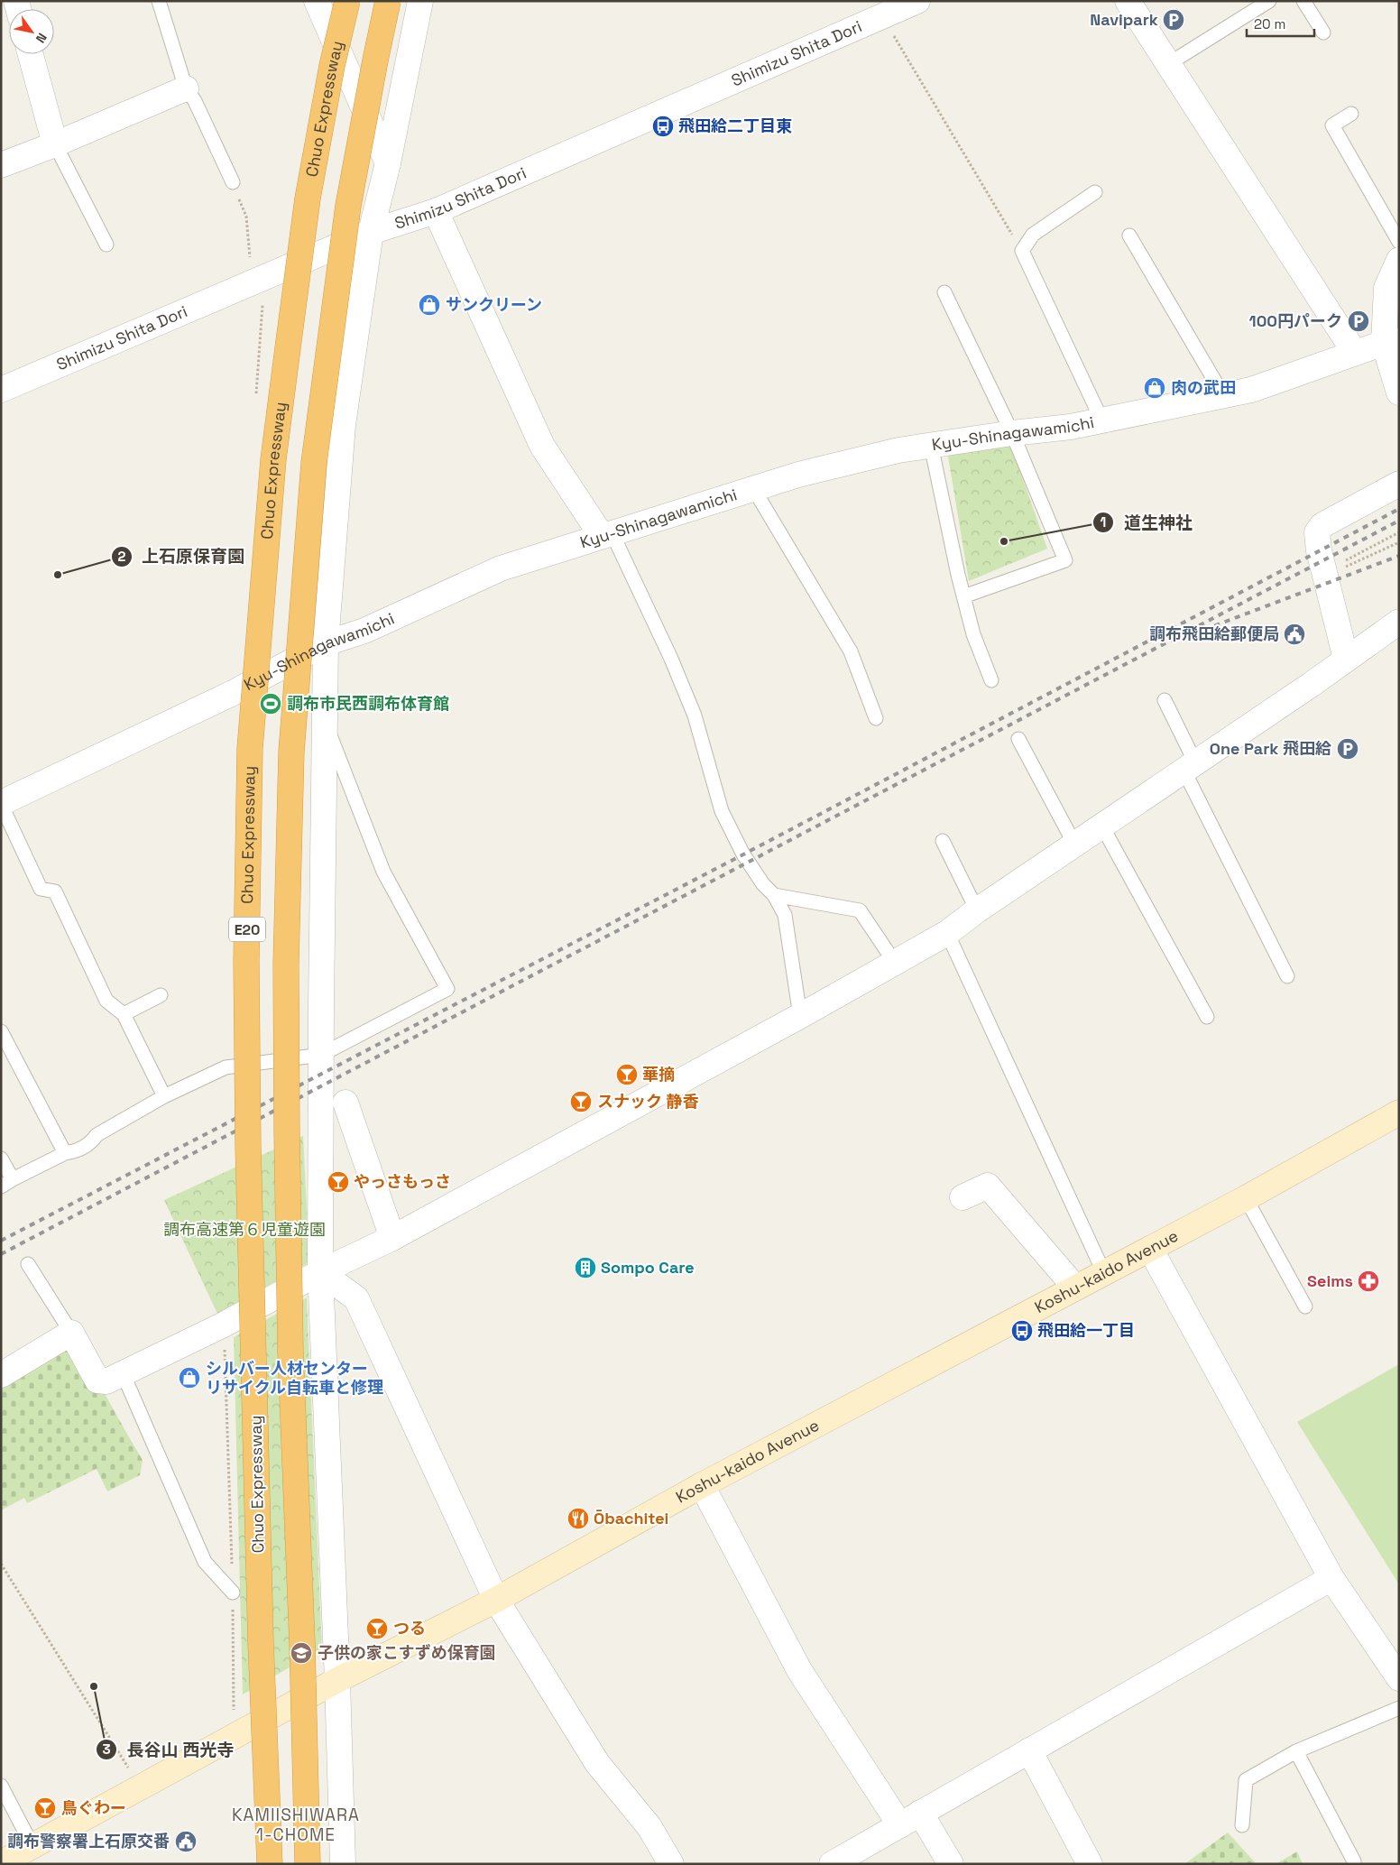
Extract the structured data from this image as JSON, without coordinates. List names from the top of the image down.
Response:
{
  "streets": {
    "highway": ["Chuo Expressway", "E20"],
    "main road": ["Koshu-kaido Avenue"],
    "street": ["Shimizu Shita Dori", "Kyu-Shinagawamichi"]
  },
  "districts": ["KAMIISHIWARA 1-CHOME"],
  "parks": ["調布高速第６児童遊園"],
  "places": {
    "parking": ["Navipark", "100円パーク", "One Park 飛田給"],
    "bus stop": ["飛田給二丁目東", "飛田給一丁目"],
    "shop": ["サンクリーン", "肉の武田", "シルバー人材センター リサイクル自転車と修理"],
    "other": ["道生神社", "上石原保育園", "長谷山 西光寺"],
    "public building": ["調布飛田給郵便局", "調布警察署上石原交番"],
    "sports": ["調布市民西調布体育館"],
    "bar": [
      "華摘",
      "スナック 静香",
      "やっさもっさ",
      "つる",
      "鳥ぐわー"
    ],
    "building": ["Sompo Care"],
    "pharmacy": ["Seims"],
    "restaurant": ["Ōbachitei"],
    "school or university": ["子供の家こすずめ保育園"]
  },
  "scale_bar": "20 m",
  "north": "bottom right"
}
